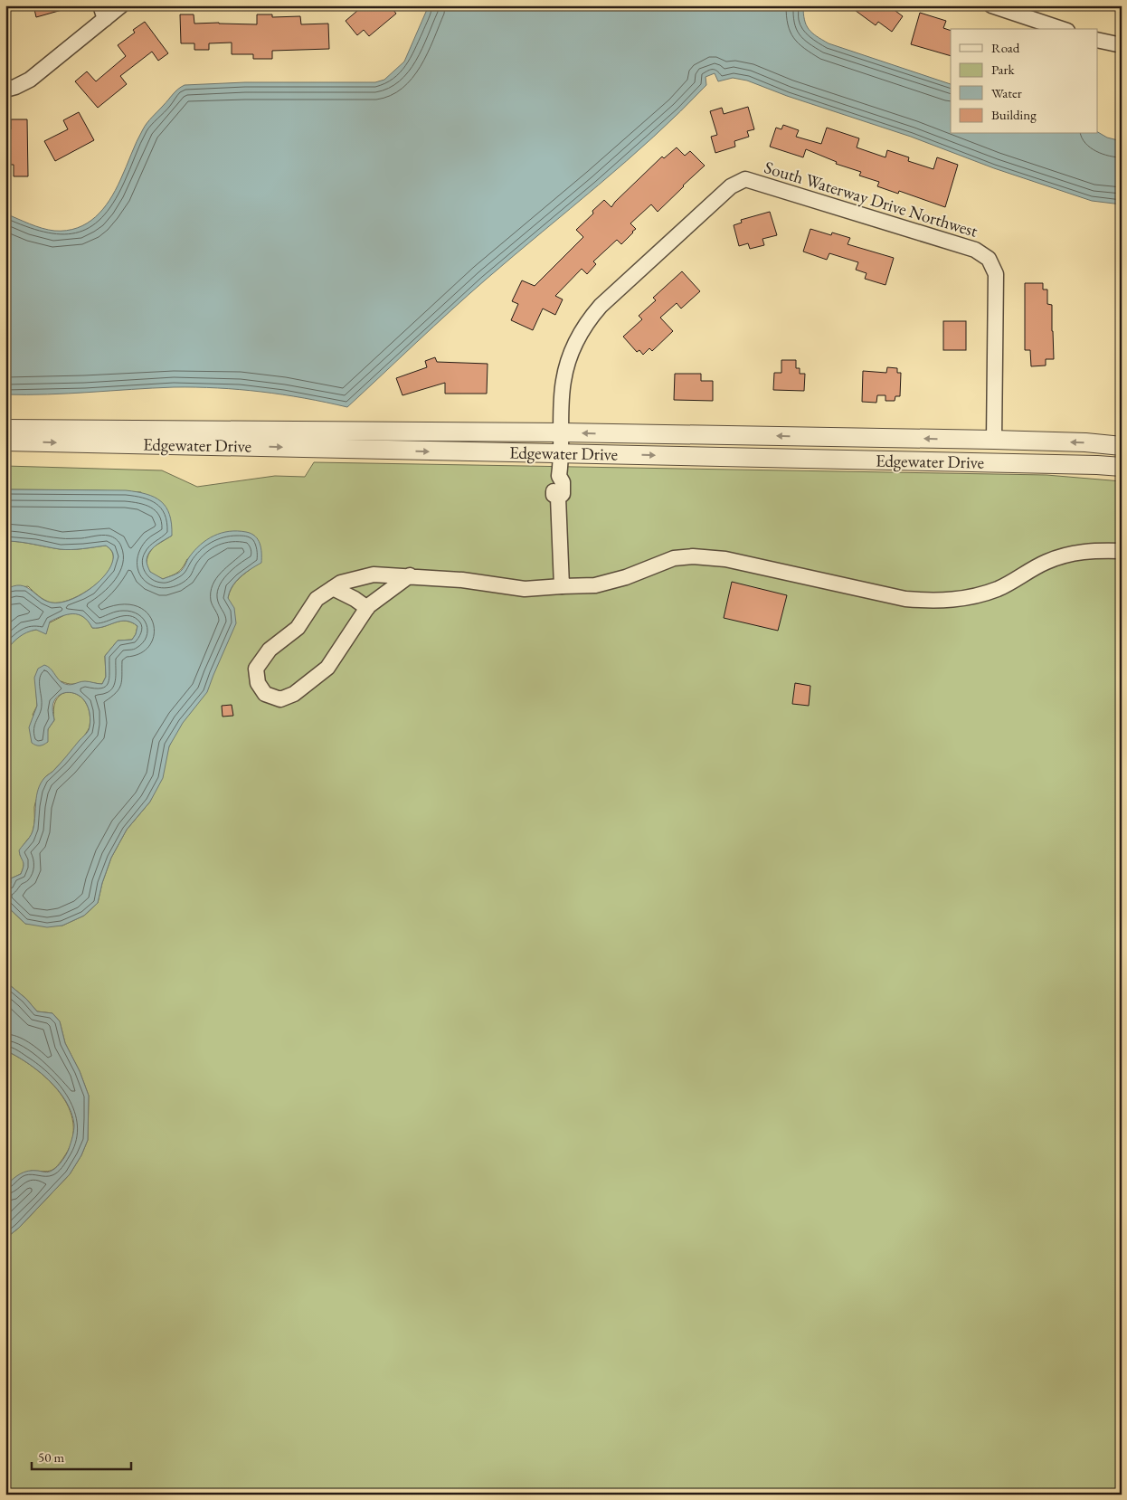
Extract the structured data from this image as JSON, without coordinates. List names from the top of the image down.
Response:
{
  "streets": {
    "street": ["South Waterway Drive Northwest", "Edgewater Drive"]
  },
  "crossings": [
    ["South Waterway Drive Northwest", "Edgewater Drive"]
  ],
  "legend": [
    "Road",
    "Park",
    "Water",
    "Building"
  ],
  "scale_bar": "50 m"
}
